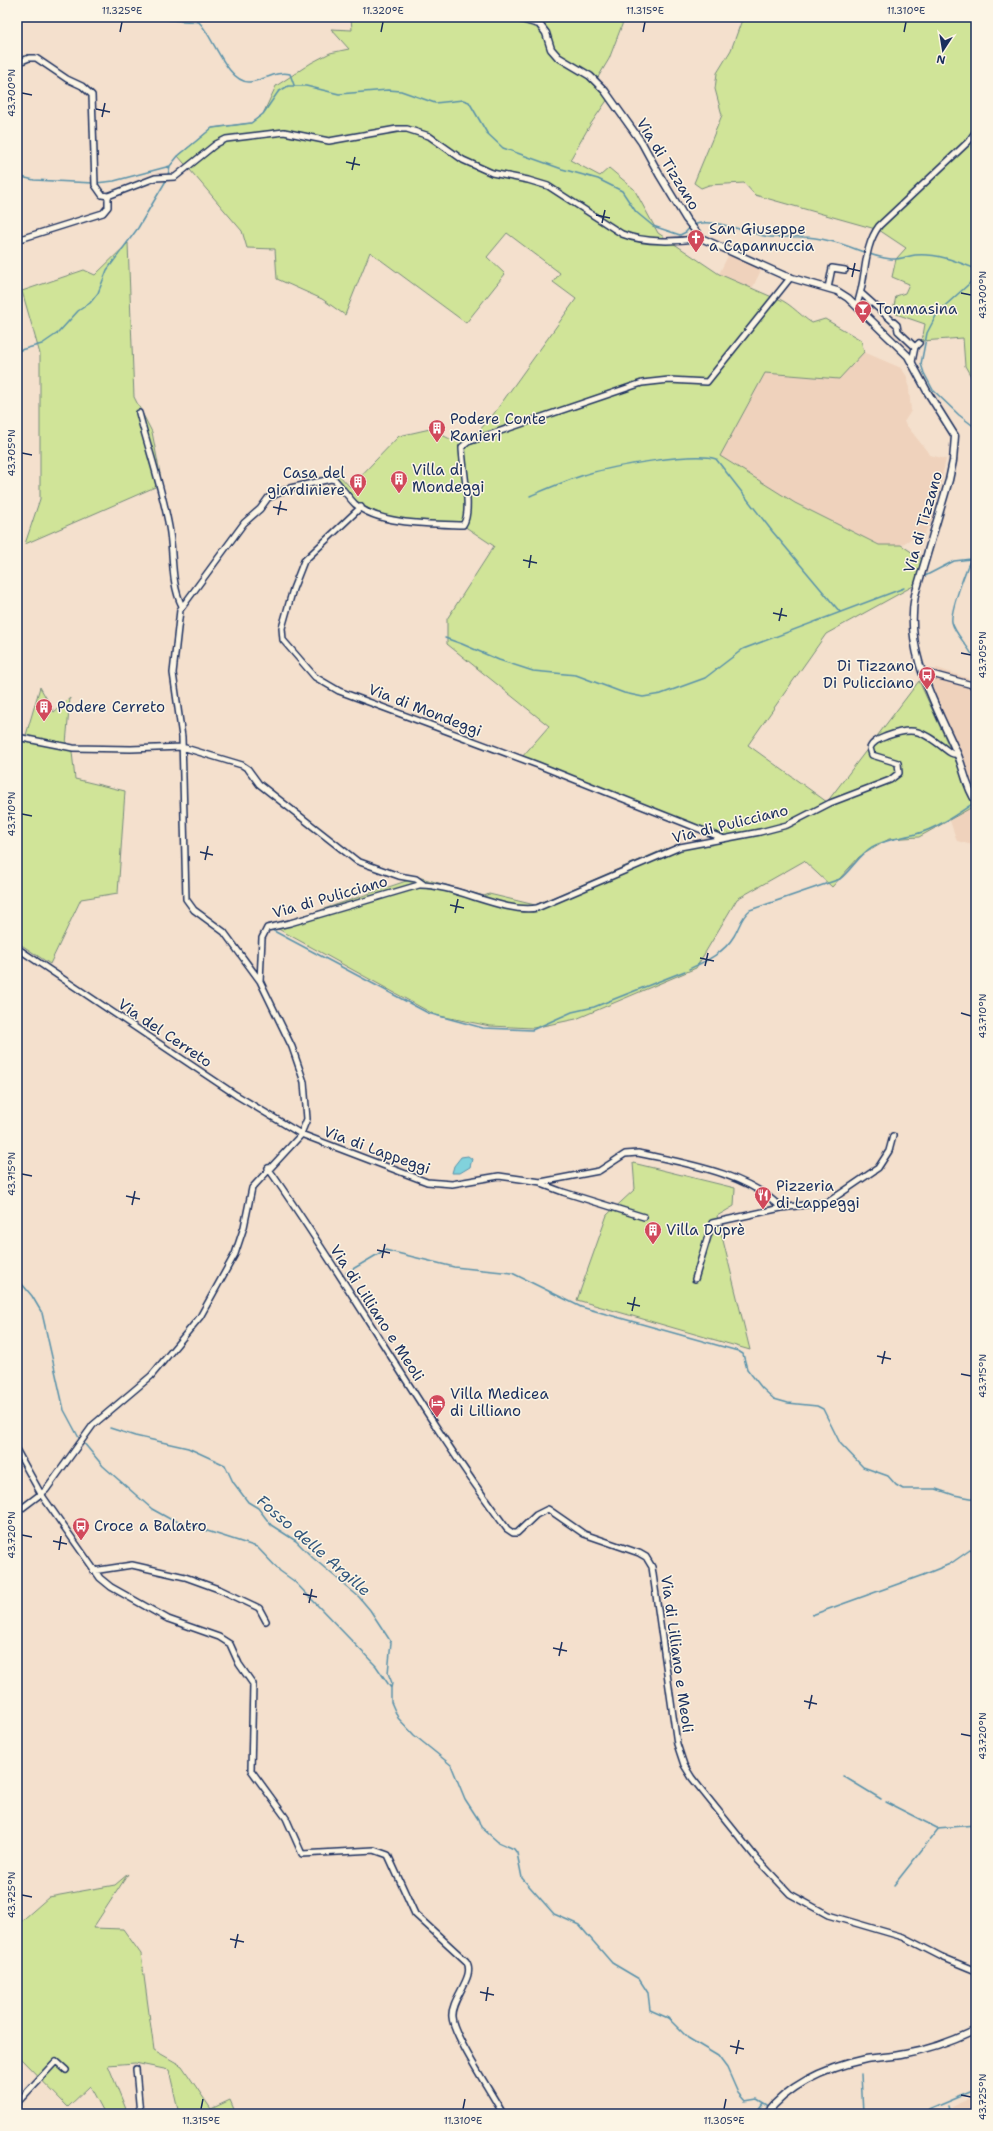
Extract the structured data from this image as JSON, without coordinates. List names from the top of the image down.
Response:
{
  "streets": {
    "main road": ["Via di Tizzano"],
    "street": [
      "Via di Mondeggi",
      "Via di Pulicciano",
      "Via del Cerreto",
      "Via di Lappeggi",
      "Via di Lilliano e Meoli"
    ]
  },
  "crossings": [
    ["Via di Tizzano", "Via di Pulicciano"],
    ["Via di Mondeggi", "Via di Pulicciano"],
    ["Via di Pulicciano", "Via del Cerreto"],
    ["Via di Pulicciano", "Via di Lappeggi"],
    ["Via di Pulicciano", "Via di Lilliano e Meoli"],
    ["Via del Cerreto", "Via di Lappeggi"]
  ],
  "water": ["Fosso delle Argille"],
  "places": {
    "church": ["San Giuseppe a Capannuccia"],
    "bar": ["Tommasina"],
    "building": [
      "Podere Conte Ranieri",
      "Villa di Mondeggi",
      "Casa del giardiniere",
      "Podere Cerreto",
      "Villa Duprè"
    ],
    "bus stop": ["Di Tizzano Di Pulicciano", "Croce a Balatro"],
    "restaurant": ["Pizzeria di Lappeggi"],
    "hotel": ["Villa Medicea di Lilliano"]
  },
  "north": "bottom",
  "coordinates": [
    "11.325°E",
    "11.320°E",
    "11.315°E",
    "11.310°E",
    "43.700°N",
    "43.705°N",
    "43.710°N",
    "43.715°N",
    "43.720°N",
    "43.725°N",
    "11.305°E"
  ]
}
